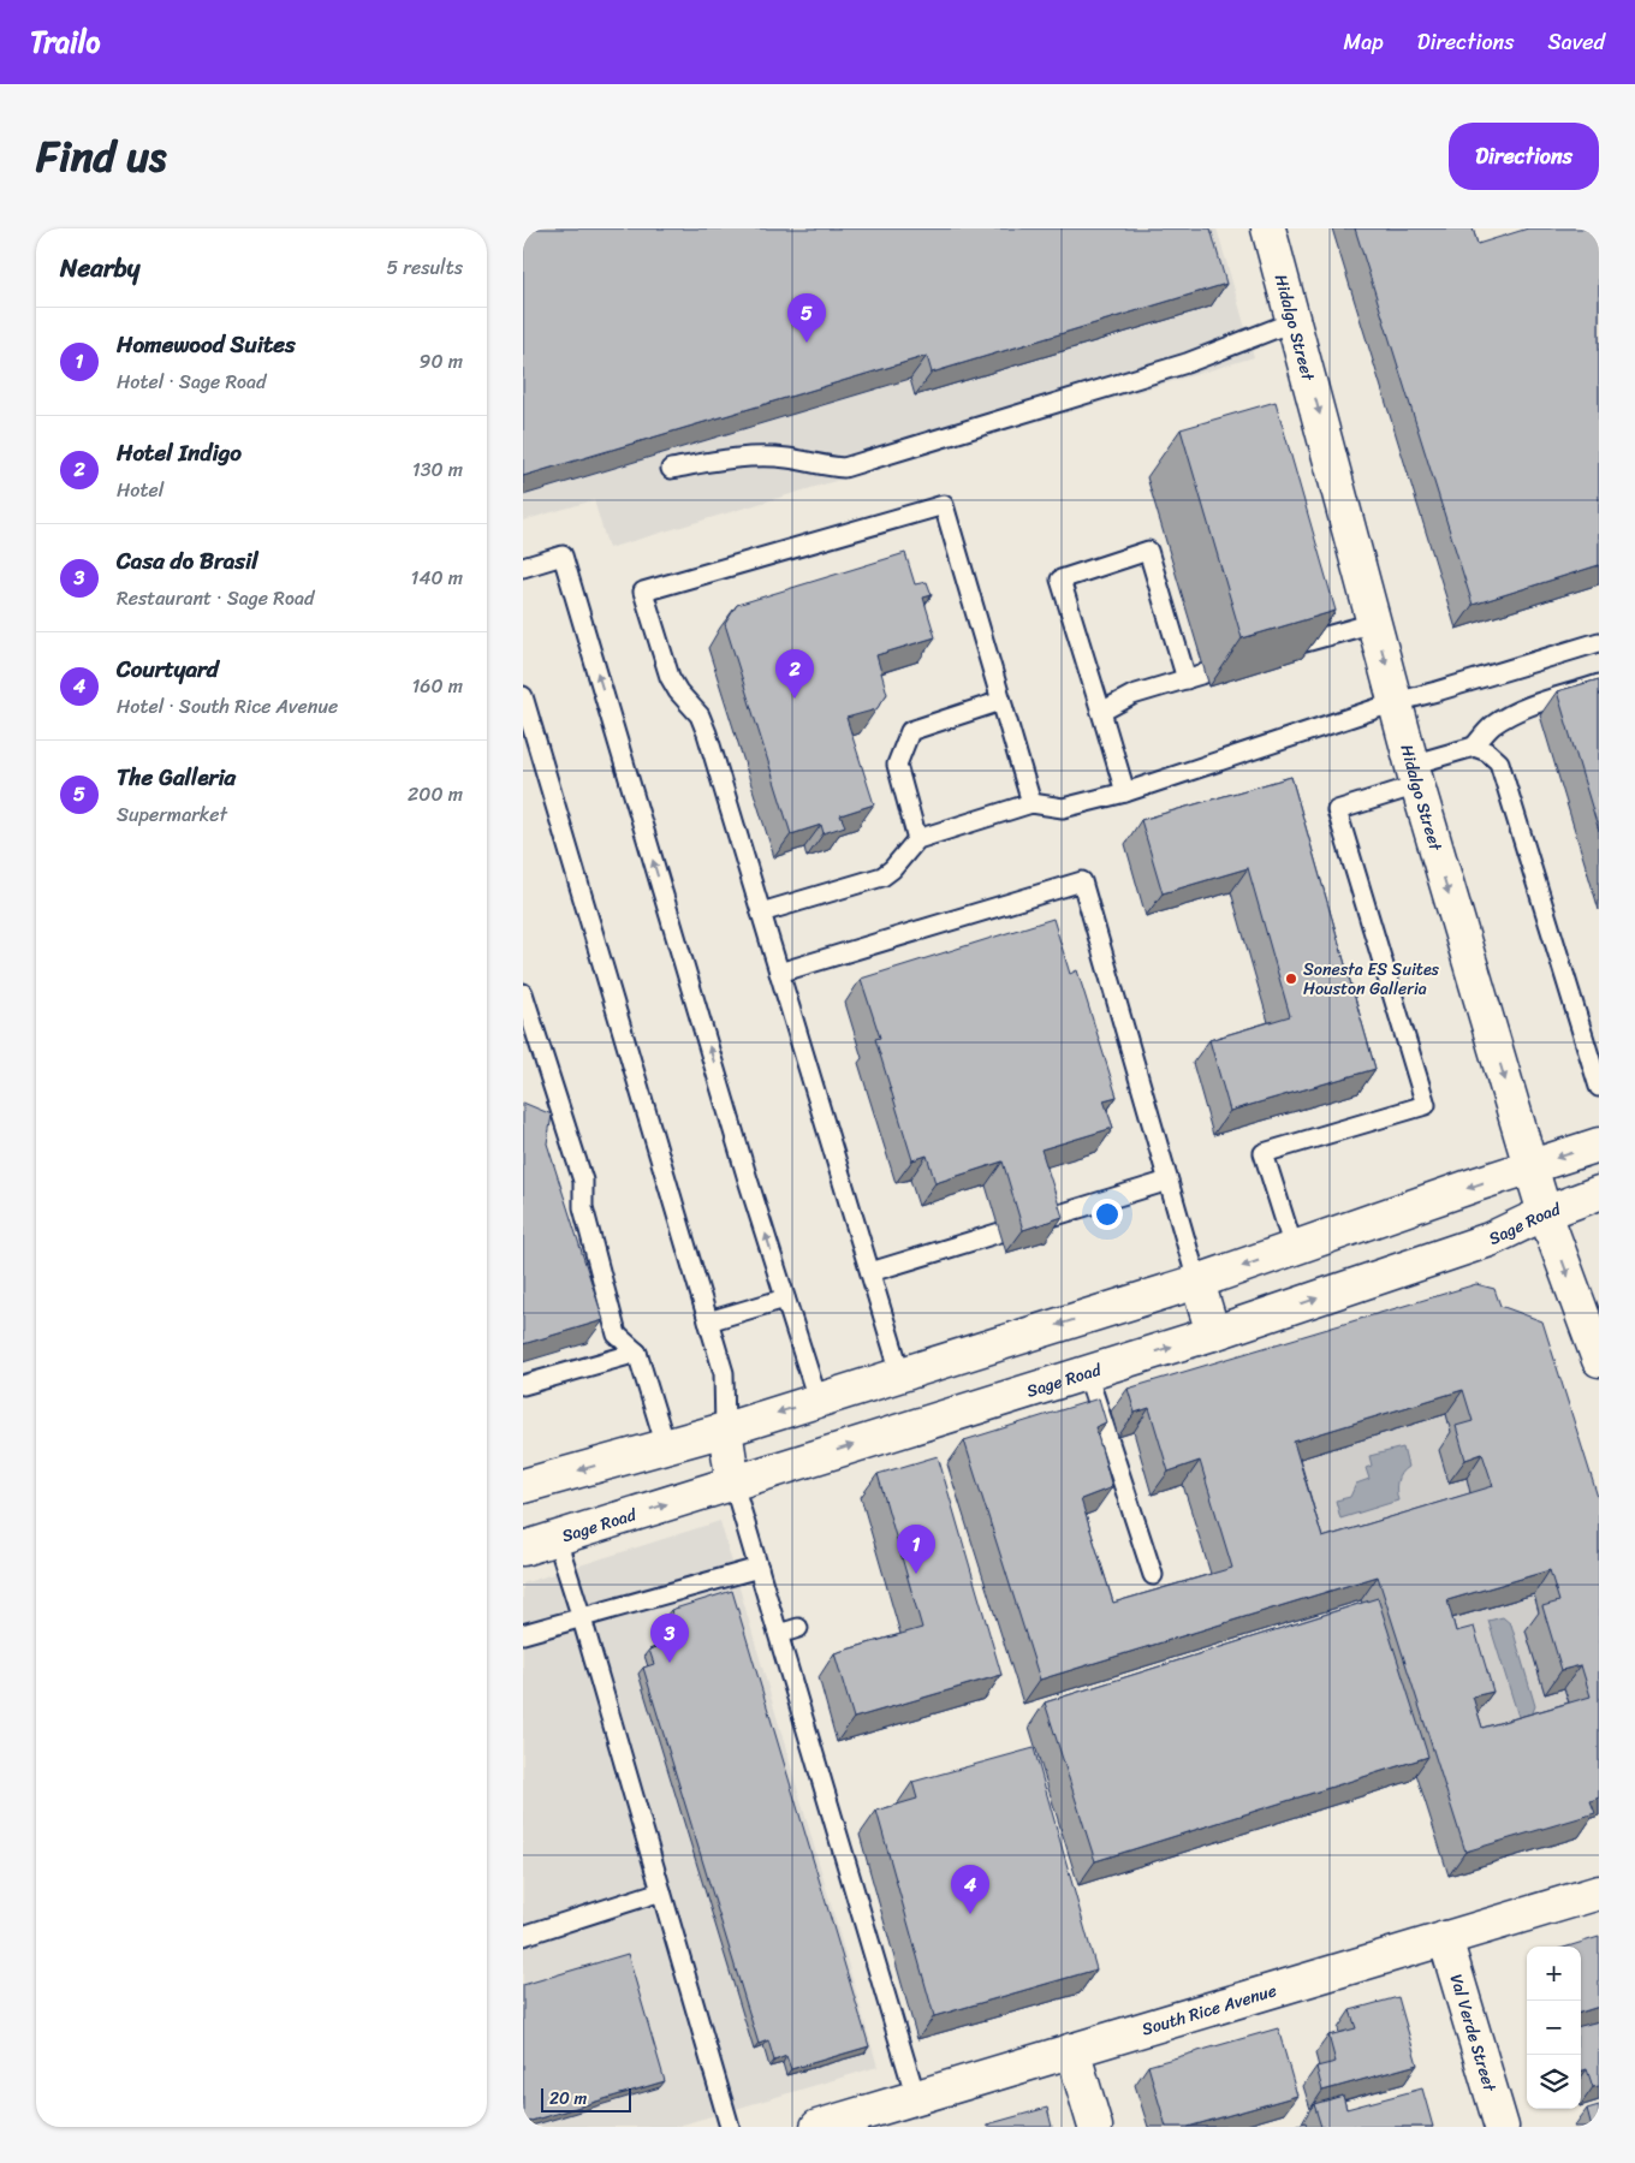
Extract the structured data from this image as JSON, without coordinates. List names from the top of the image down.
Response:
{
  "streets": {
    "main road": [
      "Hidalgo Street",
      "Sage Road",
      "South Rice Avenue",
      "Val Verde Street"
    ]
  },
  "crossings": [
    ["Hidalgo Street", "Sage Road"],
    ["South Rice Avenue", "Val Verde Street"]
  ],
  "one_way": ["Hidalgo Street"],
  "places": ["Sonesta ES Suites Houston Galleria"],
  "scale_bar": "20 m",
  "page": {
    "header": "Trailo",
    "nav": ["Map", "Directions", "Saved"],
    "title": "Find us",
    "buttons": "Directions",
    "heading": ["Nearby", "5 results"],
    "pins": [
      "5",
      "2",
      "1",
      "3",
      "4"
    ],
    "list": [
      {
        "mark": "1",
        "name": "Homewood Suites",
        "note": "Hotel · Sage Road",
        "value": "90 m"
      },
      {
        "mark": "2",
        "name": "Hotel Indigo",
        "note": "Hotel",
        "value": "130 m"
      },
      {
        "mark": "3",
        "name": "Casa do Brasil",
        "note": "Restaurant · Sage Road",
        "value": "140 m"
      },
      {
        "mark": "4",
        "name": "Courtyard",
        "note": "Hotel · South Rice Avenue",
        "value": "160 m"
      },
      {
        "mark": "5",
        "name": "The Galleria",
        "note": "Supermarket",
        "value": "200 m"
      }
    ],
    "map_buttons": ["+", "−"],
    "scale": "20 m"
  }
}
